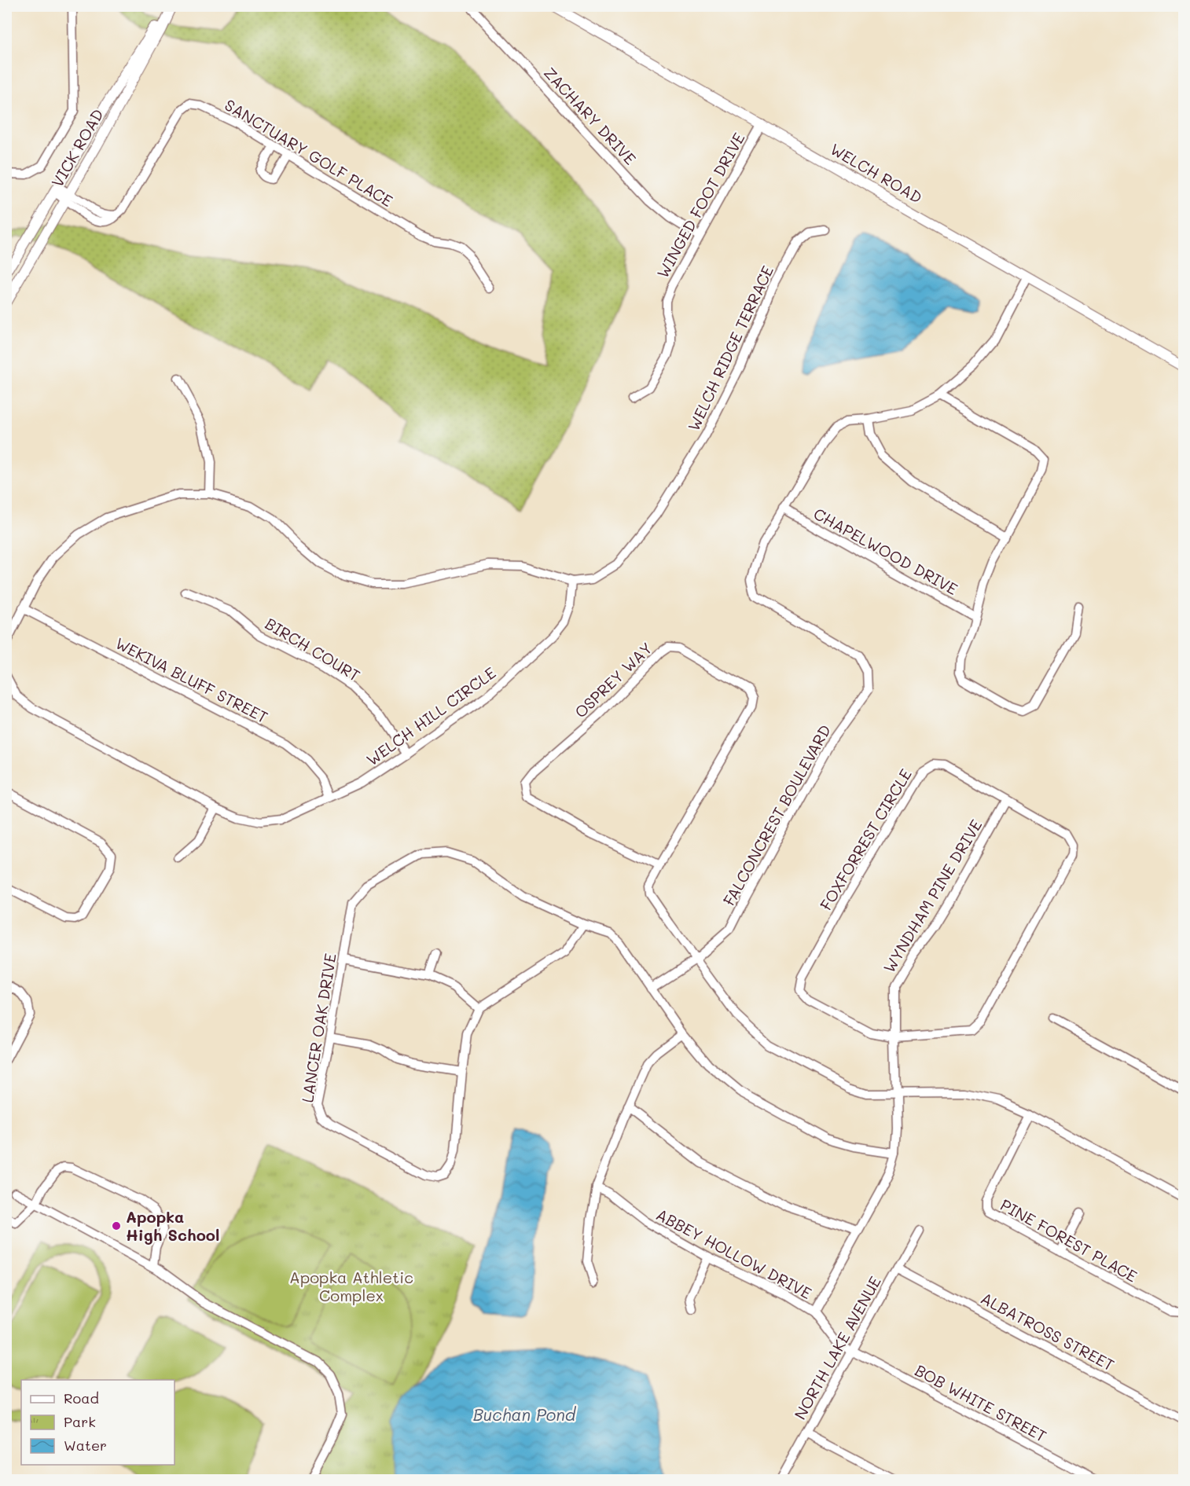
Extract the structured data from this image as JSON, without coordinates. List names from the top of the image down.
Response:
{
  "streets": {
    "street": [
      "ZACHARY DRIVE",
      "VICK ROAD",
      "SANCTUARY GOLF PLACE",
      "WELCH ROAD",
      "WINGED FOOT DRIVE",
      "WELCH RIDGE TERRACE",
      "CHAPELWOOD DRIVE",
      "BIRCH COURT",
      "WEKIVA BLUFF STREET",
      "OSPREY WAY",
      "WELCH HILL CIRCLE",
      "FALCONCREST BOULEVARD",
      "FOXFORREST CIRCLE",
      "WYNDHAM PINE DRIVE",
      "LANCER OAK DRIVE",
      "PINE FOREST PLACE",
      "ABBEY HOLLOW DRIVE",
      "ALBATROSS STREET",
      "NORTH LAKE AVENUE",
      "BOB WHITE STREET"
    ]
  },
  "crossings": [
    ["ZACHARY DRIVE", "WINGED FOOT DRIVE"],
    ["WELCH ROAD", "WINGED FOOT DRIVE"],
    ["WELCH ROAD", "FALCONCREST BOULEVARD"],
    ["WELCH RIDGE TERRACE", "WELCH HILL CIRCLE"],
    ["CHAPELWOOD DRIVE", "FALCONCREST BOULEVARD"],
    ["BIRCH COURT", "WELCH HILL CIRCLE"],
    ["WEKIVA BLUFF STREET", "WELCH HILL CIRCLE"],
    ["OSPREY WAY", "FALCONCREST BOULEVARD"],
    ["FALCONCREST BOULEVARD", "LANCER OAK DRIVE"],
    ["FOXFORREST CIRCLE", "WYNDHAM PINE DRIVE"],
    ["WYNDHAM PINE DRIVE", "LANCER OAK DRIVE"],
    ["WYNDHAM PINE DRIVE", "ABBEY HOLLOW DRIVE"],
    ["ABBEY HOLLOW DRIVE", "NORTH LAKE AVENUE"],
    ["ABBEY HOLLOW DRIVE", "BOB WHITE STREET"],
    ["ALBATROSS STREET", "NORTH LAKE AVENUE"],
    ["NORTH LAKE AVENUE", "BOB WHITE STREET"]
  ],
  "water": ["Buchan Pond"],
  "parks": ["Apopka Athletic Complex"],
  "places": ["Apopka High School"],
  "legend": ["Road", "Park", "Water"]
}
